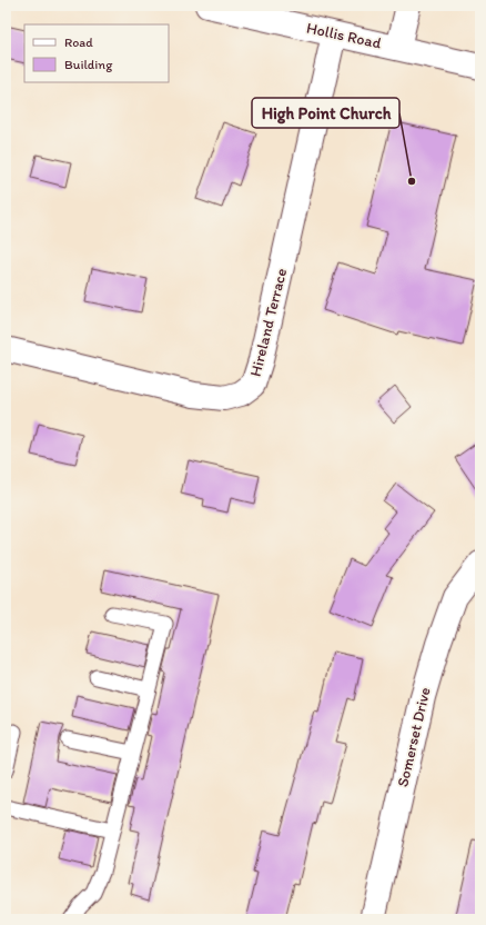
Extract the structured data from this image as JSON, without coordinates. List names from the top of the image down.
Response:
{
  "streets": {
    "street": ["Hollis Road", "Hireland Terrace", "Somerset Drive"]
  },
  "crossings": [
    ["Hollis Road", "Hireland Terrace"]
  ],
  "places": ["High Point Church"],
  "legend": ["Road", "Building"]
}
